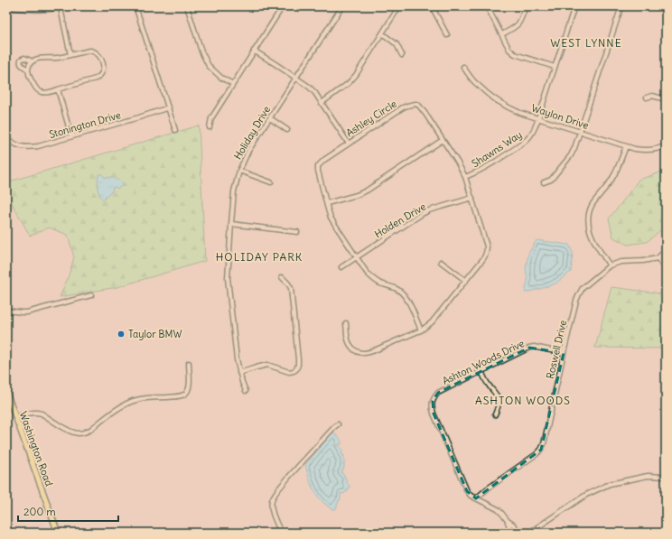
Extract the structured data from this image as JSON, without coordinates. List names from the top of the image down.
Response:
{
  "streets": {
    "main road": ["Washington Road"],
    "street": [
      "Waylon Drive",
      "Ashley Circle",
      "Stonington Drive",
      "Holiday Drive",
      "Shawns Way",
      "Holden Drive",
      "Roswell Drive",
      "Ashton Woods Drive"
    ]
  },
  "crossings": [
    ["Waylon Drive", "Shawns Way"],
    ["Ashley Circle", "Shawns Way"],
    ["Ashley Circle", "Holden Drive"],
    ["Roswell Drive", "Ashton Woods Drive"]
  ],
  "districts": ["WEST LYNNE", "HOLIDAY PARK", "ASHTON WOODS"],
  "places": ["Taylor BMW"],
  "scale_bar": "200 m"
}
